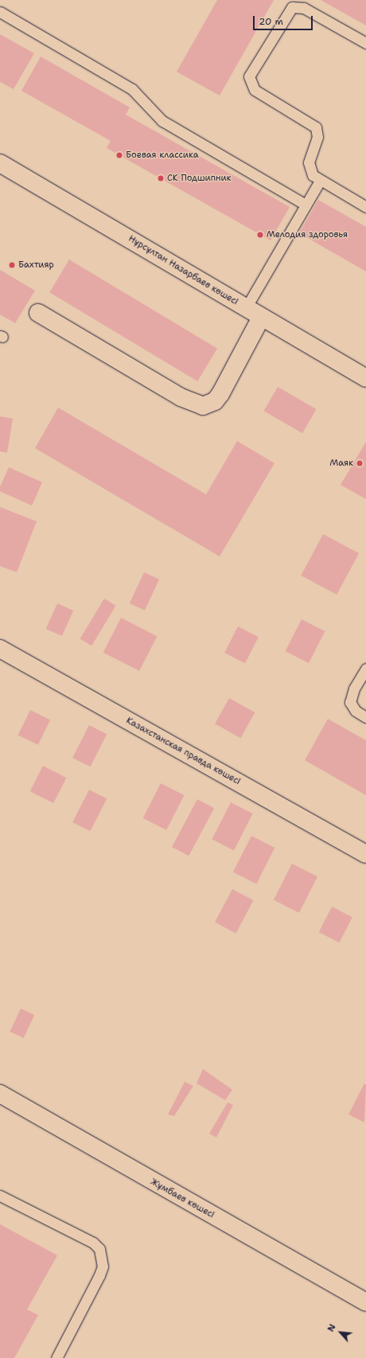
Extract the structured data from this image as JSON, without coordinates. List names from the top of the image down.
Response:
{
  "streets": {
    "main road": ["Нұрсұлтан Назарбаев көшесі", "Казахстанская правда көшесі", "Жұмбаев көшесі"]
  },
  "places": [
    "Боевая классика",
    "СК Подшипник",
    "Мелодия здоровья",
    "Бахтияр",
    "Маяк"
  ],
  "scale_bar": "20 m",
  "north": "top left"
}
